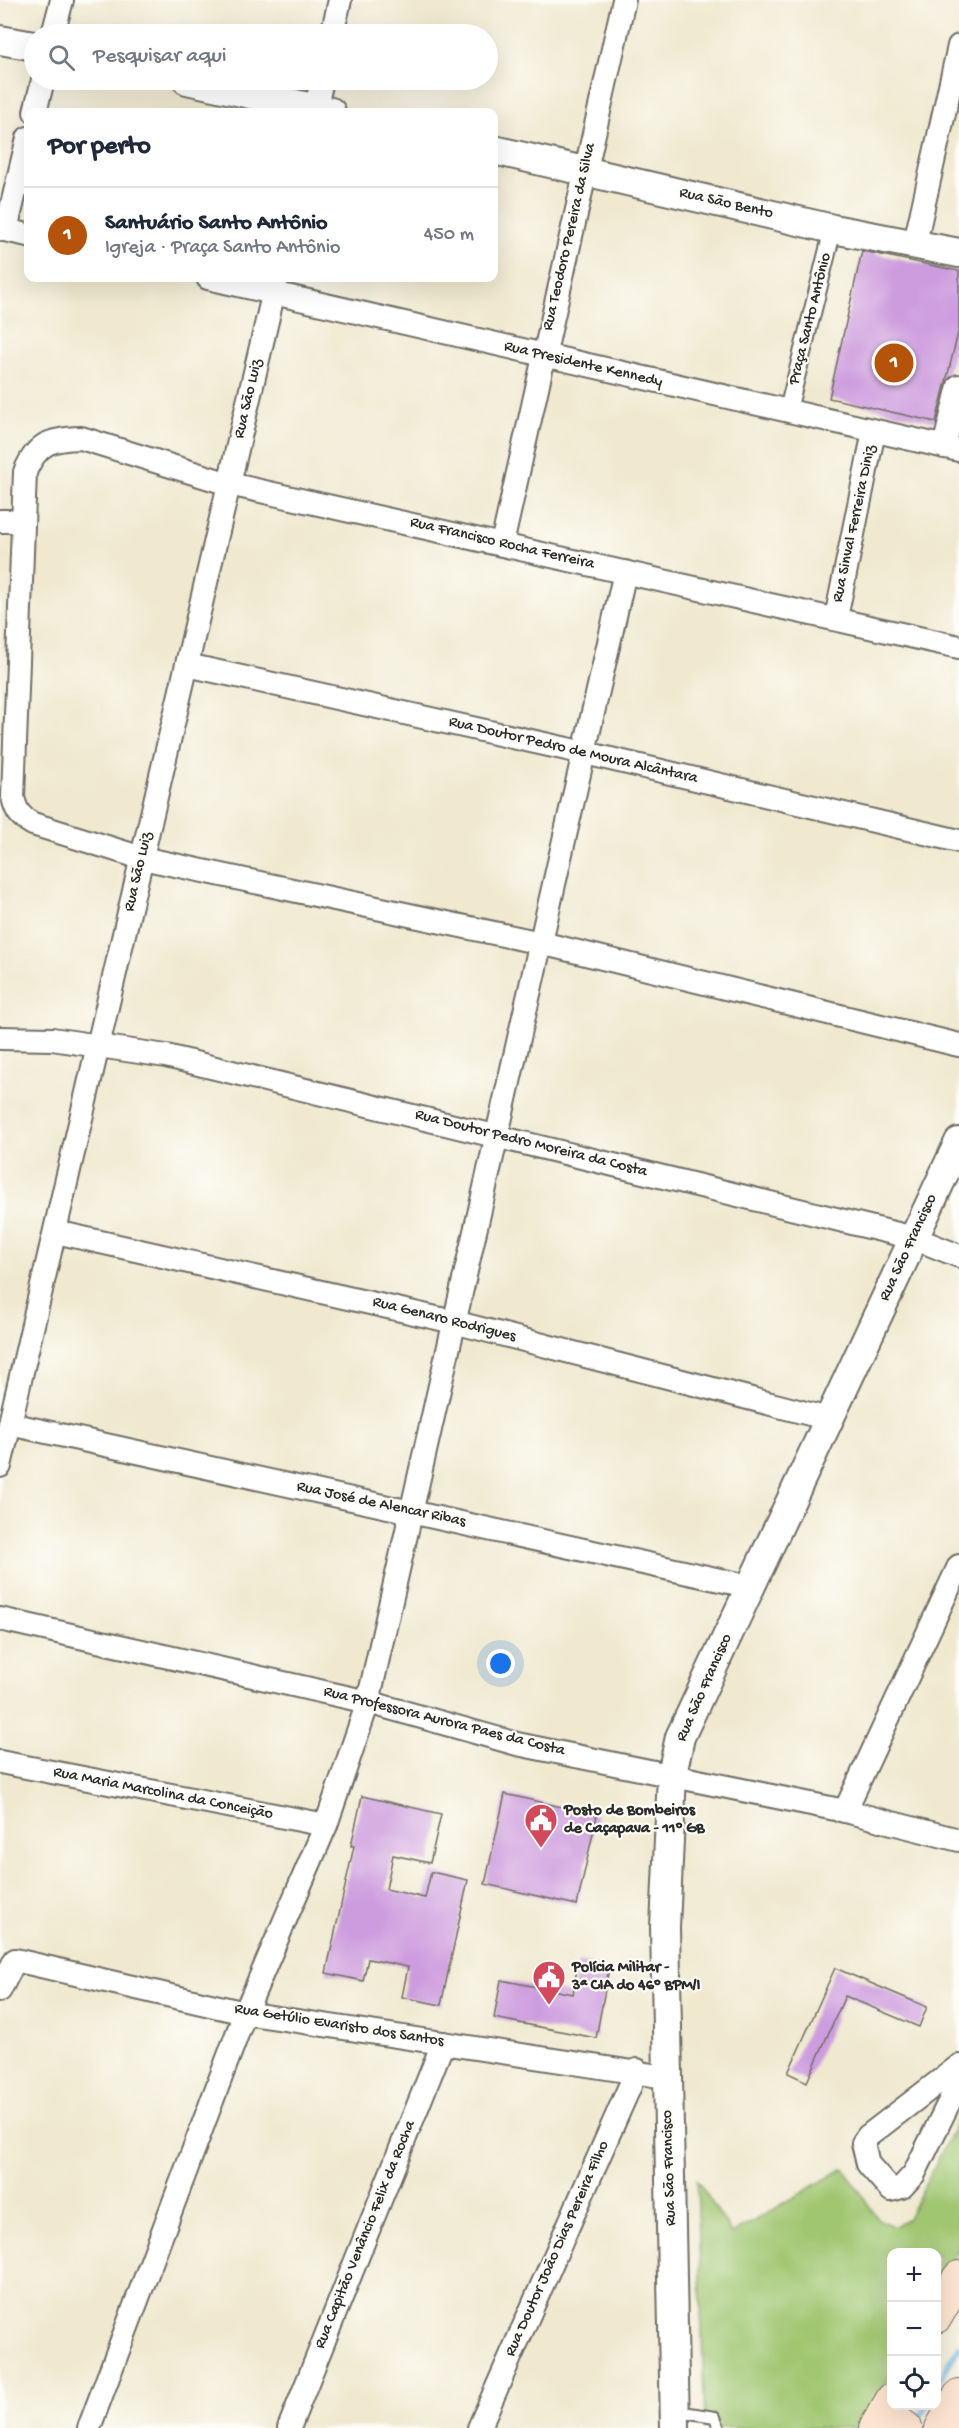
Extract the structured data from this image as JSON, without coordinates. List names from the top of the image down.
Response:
{
  "streets": {
    "street": [
      "Rua São Bento",
      "Rua Teodoro Pereira da Silva",
      "Praça Santo Antônio",
      "Rua Presidente Kennedy",
      "Rua São Luiz",
      "Rua Sinval Ferreira Diniz",
      "Rua Francisco Rocha Ferreira",
      "Rua Doutor Pedro de Moura Alcântara",
      "Rua Doutor Pedro Moreira da Costa",
      "Rua São Francisco",
      "Rua Genaro Rodrigues",
      "Rua José de Alencar Ribas",
      "Rua Professora Aurora Paes da Costa",
      "Rua Maria Marcolina da Conceição",
      "Rua Getúlio Evaristo dos Santos",
      "Rua Capitão Venâncio Felix da Rocha",
      "Rua Doutor João Dias Pereira Filho"
    ]
  },
  "crossings": [
    ["Rua São Bento", "Rua Teodoro Pereira da Silva"],
    ["Rua São Bento", "Praça Santo Antônio"],
    ["Rua Teodoro Pereira da Silva", "Rua Presidente Kennedy"],
    ["Rua Teodoro Pereira da Silva", "Rua Francisco Rocha Ferreira"],
    ["Praça Santo Antônio", "Rua Presidente Kennedy"],
    ["Rua Presidente Kennedy", "Rua São Luiz"],
    ["Rua Presidente Kennedy", "Rua Sinval Ferreira Diniz"],
    ["Rua São Luiz", "Rua Francisco Rocha Ferreira"],
    ["Rua São Luiz", "Rua Doutor Pedro de Moura Alcântara"],
    ["Rua São Luiz", "Rua Doutor Pedro Moreira da Costa"],
    ["Rua São Luiz", "Rua Genaro Rodrigues"],
    ["Rua São Luiz", "Rua José de Alencar Ribas"],
    ["Rua Sinval Ferreira Diniz", "Rua Francisco Rocha Ferreira"],
    ["Rua Doutor Pedro Moreira da Costa", "Rua São Francisco"],
    ["Rua São Francisco", "Rua Genaro Rodrigues"],
    ["Rua São Francisco", "Rua José de Alencar Ribas"],
    ["Rua São Francisco", "Rua Professora Aurora Paes da Costa"],
    ["Rua São Francisco", "Rua Getúlio Evaristo dos Santos"],
    ["Rua Getúlio Evaristo dos Santos", "Rua Capitão Venâncio Felix da Rocha"],
    ["Rua Getúlio Evaristo dos Santos", "Rua Doutor João Dias Pereira Filho"]
  ],
  "places": {
    "public building": ["Posto de Bombeiros de Caçapava - 11º GB", "Polícia Militar - 3ª CIA do 46º BPM/I"]
  },
  "page": {
    "search": "Pesquisar aqui",
    "heading": "Por perto",
    "list": [
      {
        "mark": "1",
        "name": "Santuário Santo Antônio",
        "note": "Igreja · Praça Santo Antônio",
        "value": "450 m"
      }
    ],
    "pins": "1",
    "map_buttons": ["+", "−"]
  }
}
